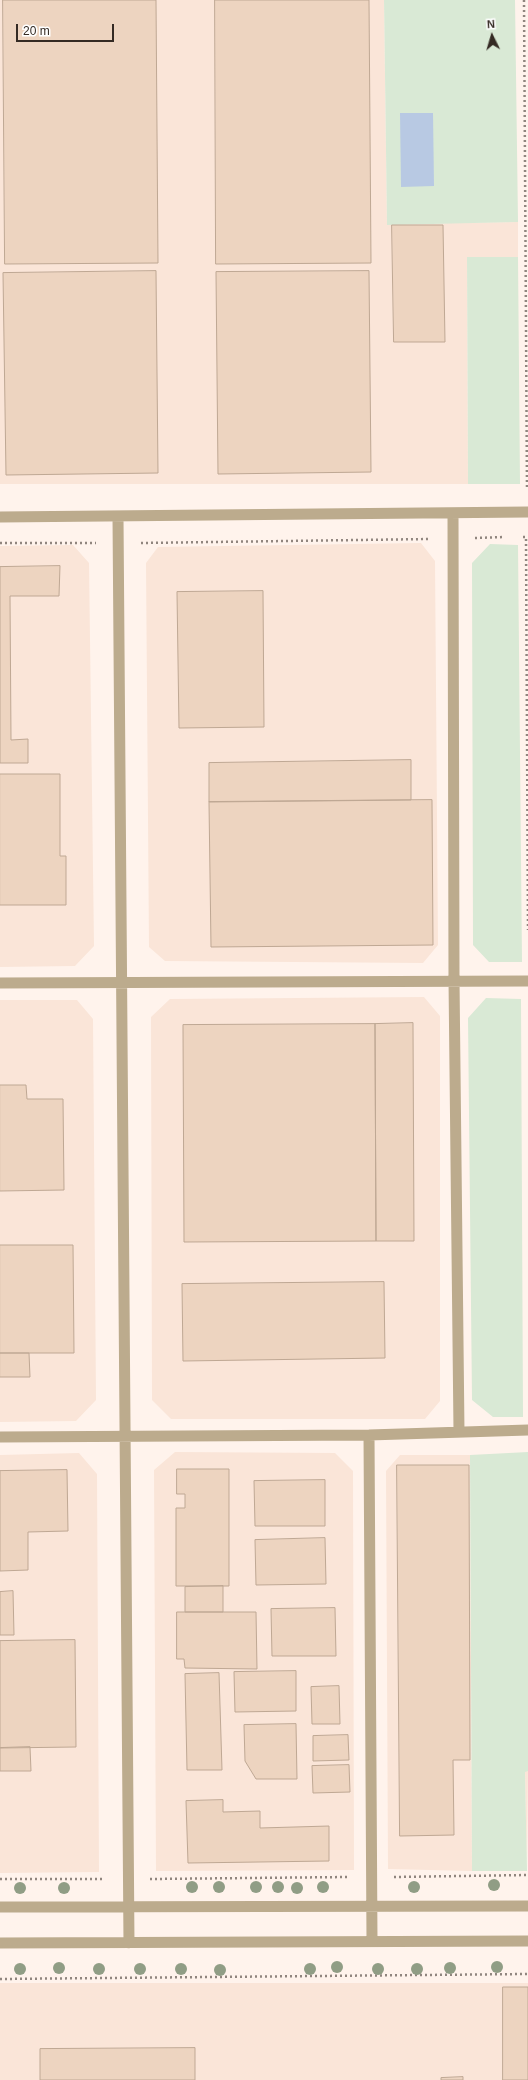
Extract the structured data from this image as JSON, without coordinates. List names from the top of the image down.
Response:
{
  "scale_bar": "20 m",
  "north": "top"
}
